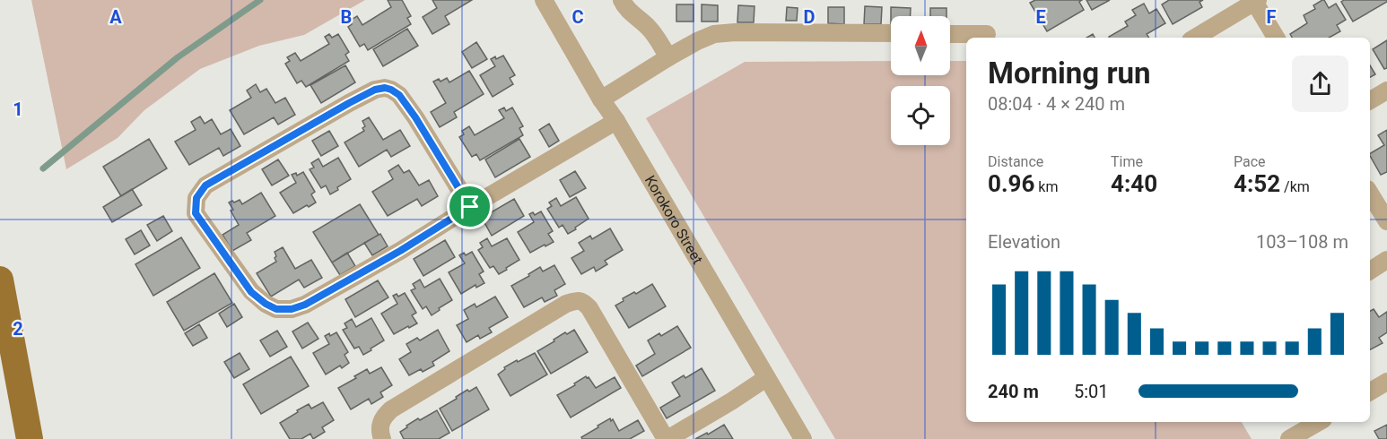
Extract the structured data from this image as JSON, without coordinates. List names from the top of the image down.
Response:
{
  "streets": {
    "street": ["Korokoro Street"]
  },
  "north": "top",
  "page": {
    "heading": ["Morning run", "08:04 · 4 × 240 m"],
    "stats": [
      ["Distance", "0.96 km"],
      ["Time", "4:40"],
      ["Pace", "4:52 /km"]
    ],
    "chart": ["Elevation", "103–108 m"],
    "list": [
      {
        "name": "240 m",
        "note": "5:01"
      }
    ]
  },
  "grid": {
    "columns": [
      "A",
      "B",
      "C",
      "D",
      "E",
      "F"
    ],
    "rows": ["1", "2"]
  }
}
